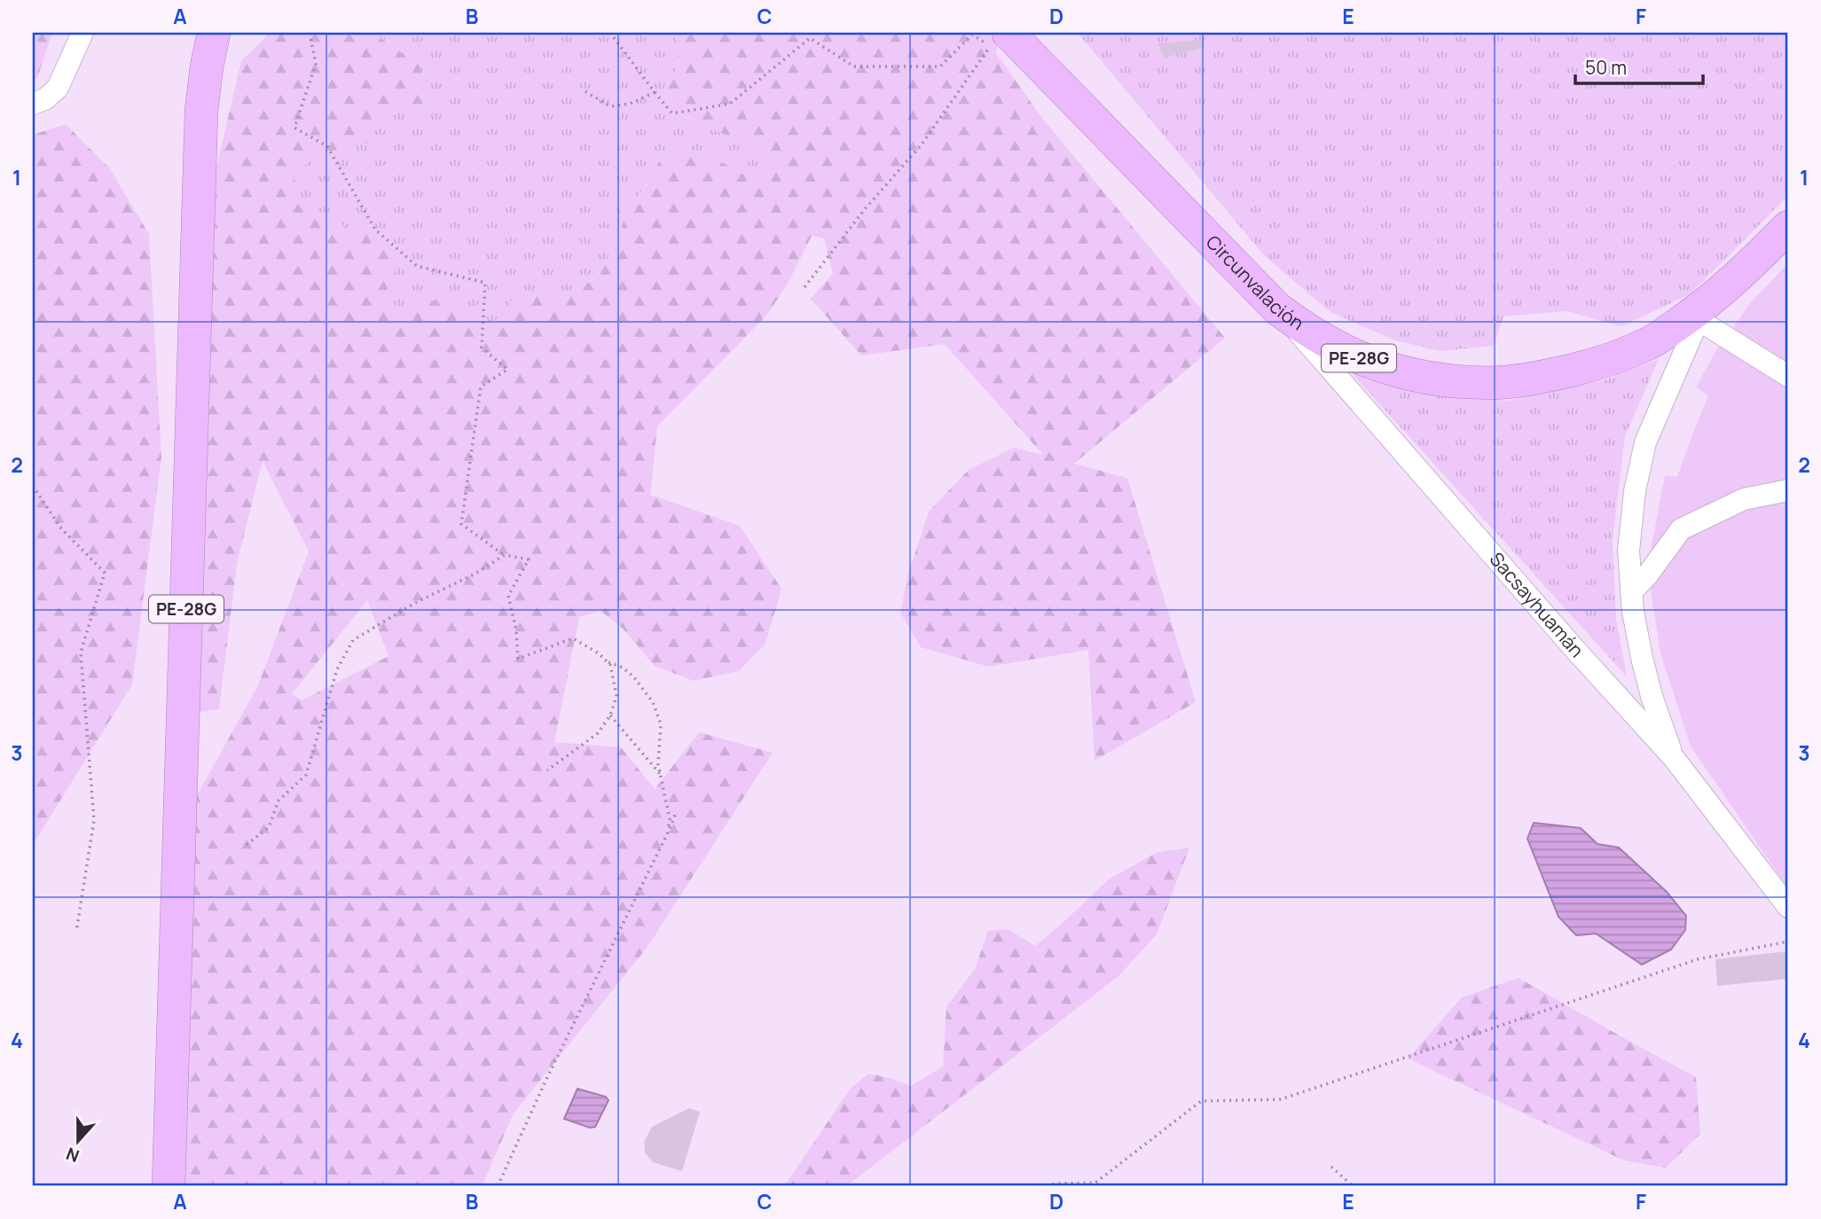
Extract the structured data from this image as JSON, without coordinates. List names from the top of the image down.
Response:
{
  "streets": {
    "highway": ["Circunvalación", "PE-28G"],
    "street": ["Sacsayhuamán"]
  },
  "crossings": [
    ["Circunvalación", "Sacsayhuamán"]
  ],
  "scale_bar": "50 m",
  "north": "bottom",
  "grid": {
    "columns": [
      "A",
      "B",
      "C",
      "D",
      "E",
      "F"
    ],
    "rows": [
      "1",
      "2",
      "3",
      "4"
    ]
  }
}
